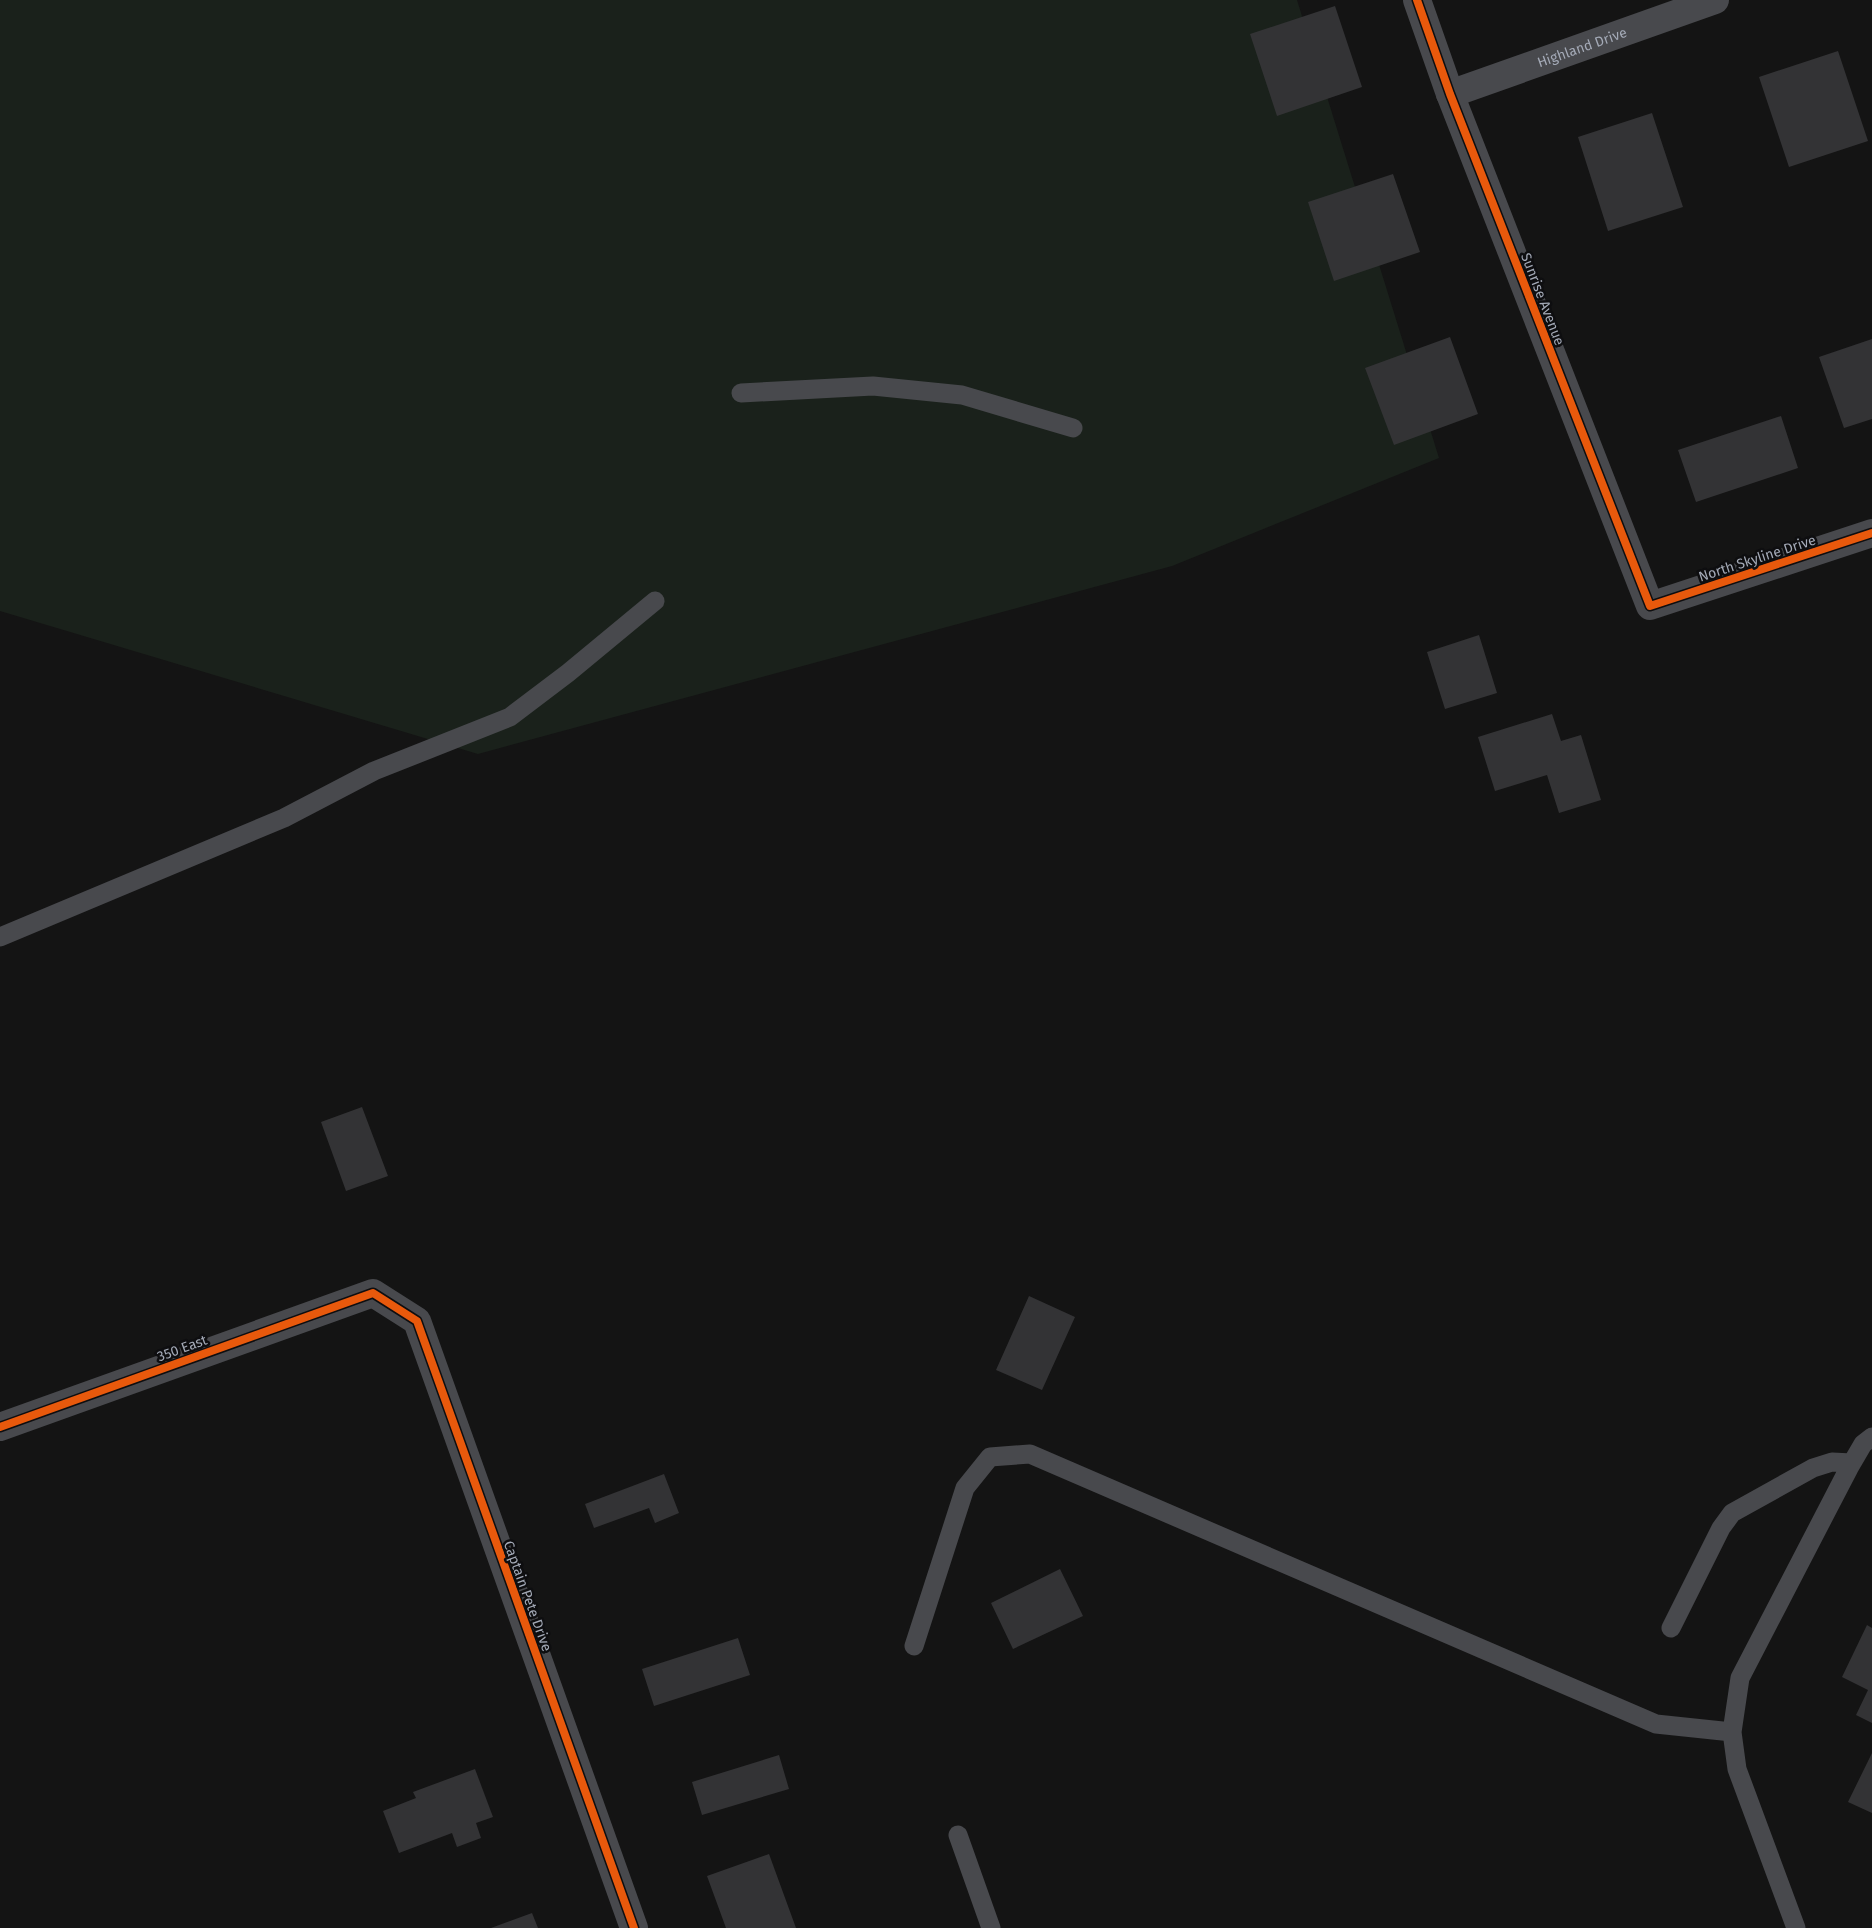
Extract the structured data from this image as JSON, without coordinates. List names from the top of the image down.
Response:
{
  "streets": {
    "street": [
      "Highland Drive",
      "Sunrise Avenue",
      "North Skyline Drive",
      "350 East",
      "Captain Pete Drive"
    ]
  },
  "crossings": [
    ["Highland Drive", "Sunrise Avenue"],
    ["Sunrise Avenue", "North Skyline Drive"],
    ["350 East", "Captain Pete Drive"]
  ]
}
